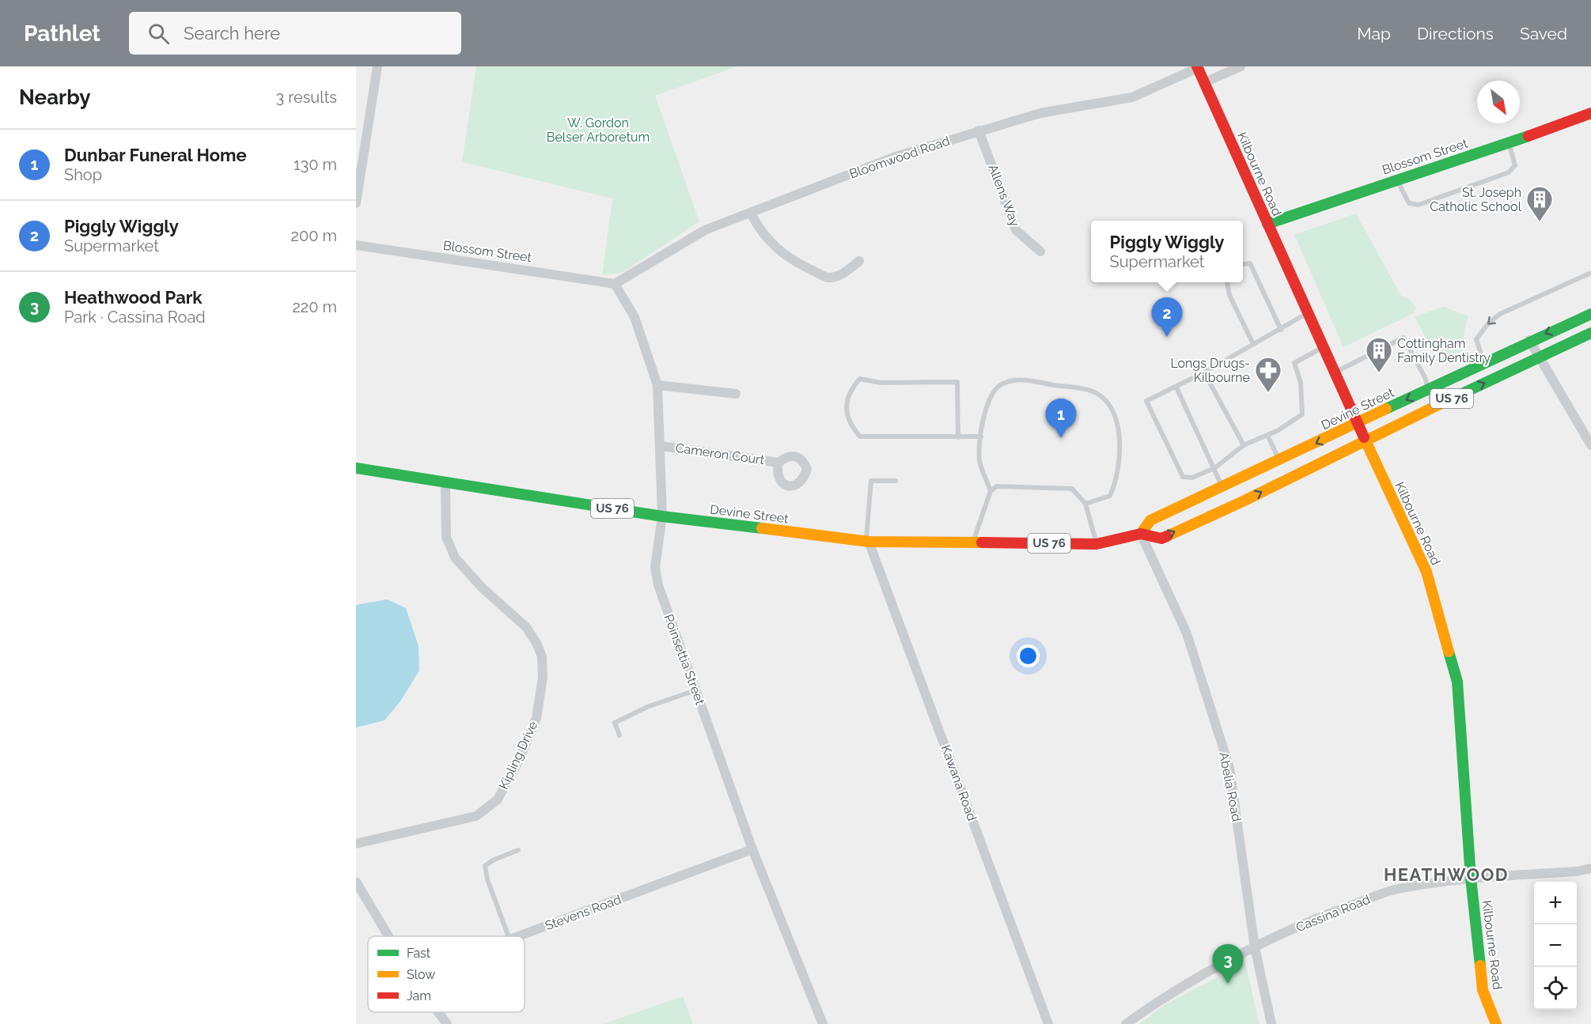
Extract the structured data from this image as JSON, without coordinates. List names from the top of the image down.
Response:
{
  "streets": {
    "main road": [
      "Blossom Street",
      "Kilbourne Road",
      "US 76",
      "Devine Street"
    ],
    "street": [
      "Bloomwood Road",
      "Allens Way",
      "Cameron Court",
      "Poinsettia Street",
      "Kipling Drive",
      "Kawana Road",
      "Abelia Road",
      "Stevens Road",
      "Cassina Road"
    ]
  },
  "crossings": [
    ["Blossom Street", "Bloomwood Road"],
    ["Blossom Street", "Kilbourne Road"],
    ["Blossom Street", "Poinsettia Street"],
    ["Bloomwood Road", "Kilbourne Road"],
    ["Bloomwood Road", "Allens Way"],
    ["Bloomwood Road", "Poinsettia Street"],
    ["Kilbourne Road", "Devine Street"],
    ["Kilbourne Road", "Cassina Road"],
    ["Devine Street", "Poinsettia Street"],
    ["Devine Street", "Kipling Drive"],
    ["Devine Street", "Kawana Road"],
    ["Devine Street", "Abelia Road"],
    ["Cameron Court", "Poinsettia Street"],
    ["Poinsettia Street", "Stevens Road"],
    ["Abelia Road", "Cassina Road"]
  ],
  "districts": ["HEATHWOOD"],
  "parks": ["W. Gordon Belser Arboretum"],
  "places": {
    "building": ["St. Joseph Catholic School", "Cottingham Family Dentistry"],
    "pharmacy": ["Longs Drugs- Kilbourne"]
  },
  "legend": ["Fast", "Slow", "Jam"],
  "north": "bottom right",
  "page": {
    "header": "Pathlet",
    "search": "Search here",
    "nav": ["Map", "Directions", "Saved"],
    "heading": ["Nearby", "3 results"],
    "list": [
      {
        "mark": "1",
        "name": "Dunbar Funeral Home",
        "note": "Shop",
        "value": "130 m"
      },
      {
        "mark": "2",
        "name": "Piggly Wiggly",
        "note": "Supermarket",
        "value": "200 m"
      },
      {
        "mark": "3",
        "name": "Heathwood Park",
        "note": "Park · Cassina Road",
        "value": "220 m"
      }
    ],
    "popup": ["Piggly Wiggly", "Supermarket"],
    "pins": ["2", "1", "3"],
    "map_buttons": ["+", "−"]
  }
}
